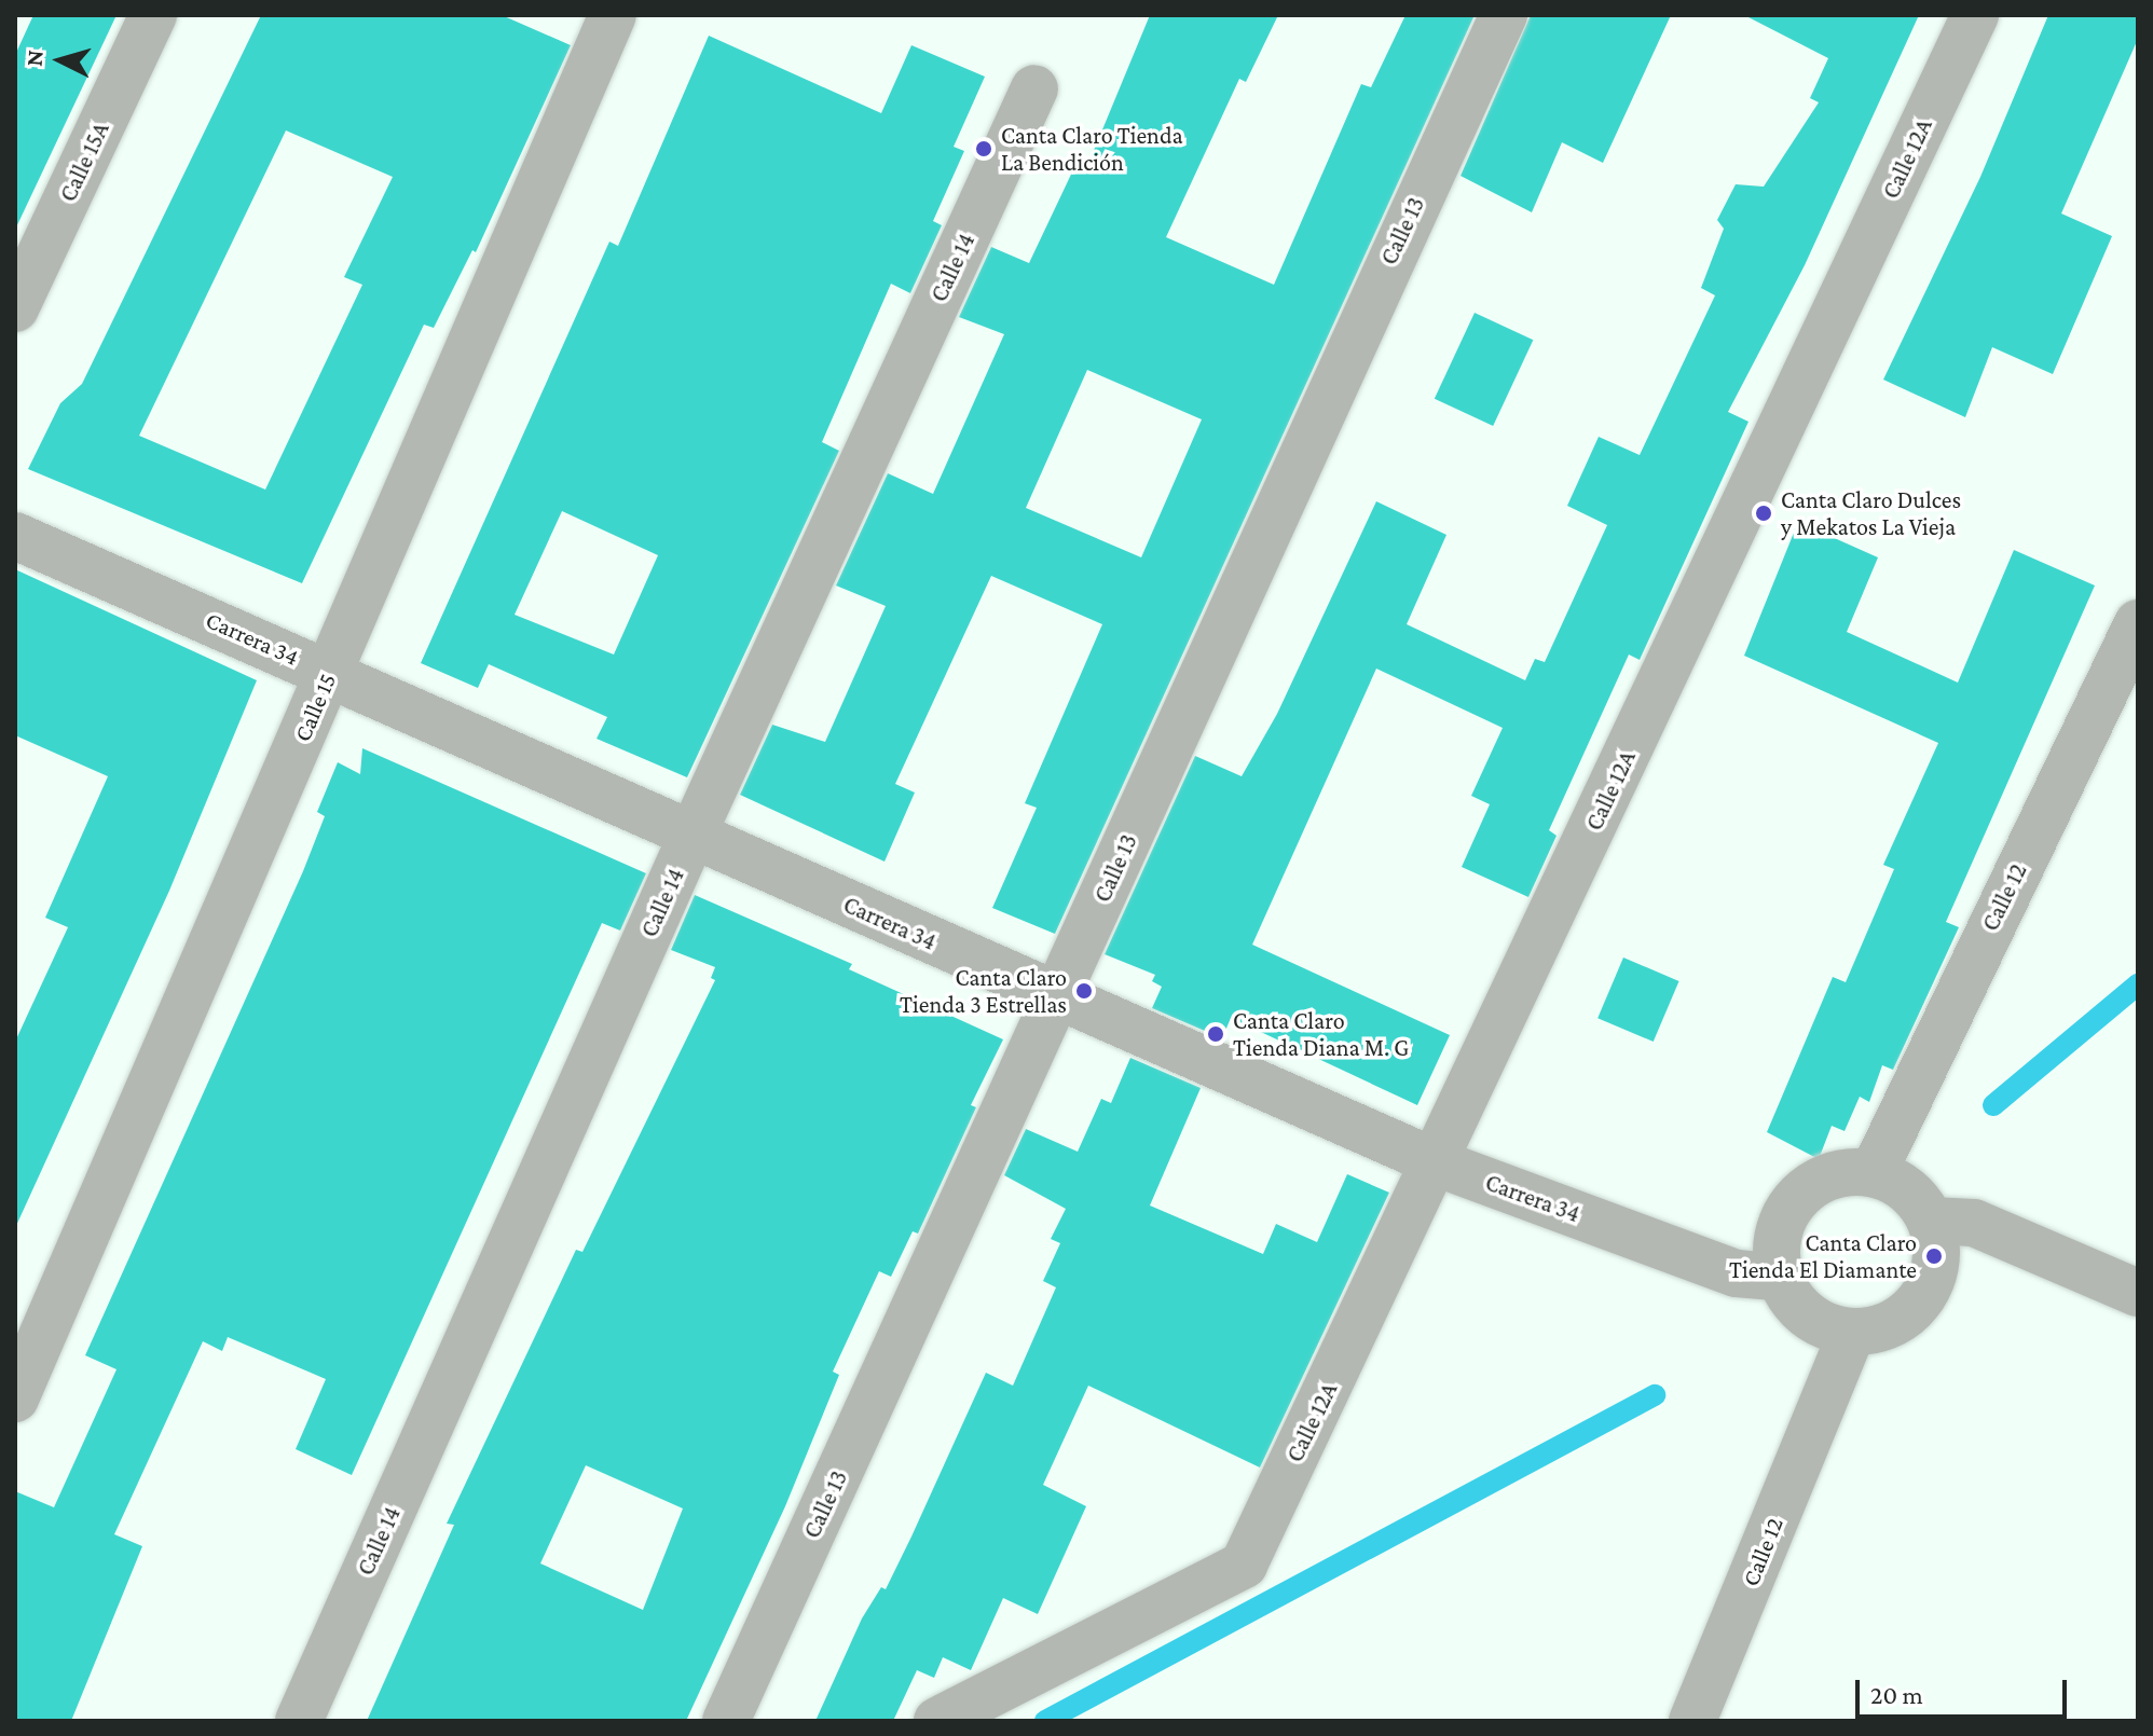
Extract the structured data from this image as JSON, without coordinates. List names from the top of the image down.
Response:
{
  "streets": {
    "street": [
      "Calle 12A",
      "Calle 15A",
      "Calle 13",
      "Calle 14",
      "Carrera 34",
      "Calle 15",
      "Calle 12"
    ]
  },
  "crossings": [
    ["Calle 12A", "Carrera 34"],
    ["Calle 13", "Carrera 34"],
    ["Calle 14", "Carrera 34"],
    ["Carrera 34", "Calle 15"],
    ["Carrera 34", "Calle 12"]
  ],
  "places": [
    "Canta Claro Tienda La Bendición",
    "Canta Claro Dulces y Mekatos La Vieja",
    "Canta Claro Tienda 3 Estrellas",
    "Canta Claro Tienda Diana M. G",
    "Canta Claro Tienda El Diamante"
  ],
  "scale_bar": "20 m",
  "north": "left"
}
